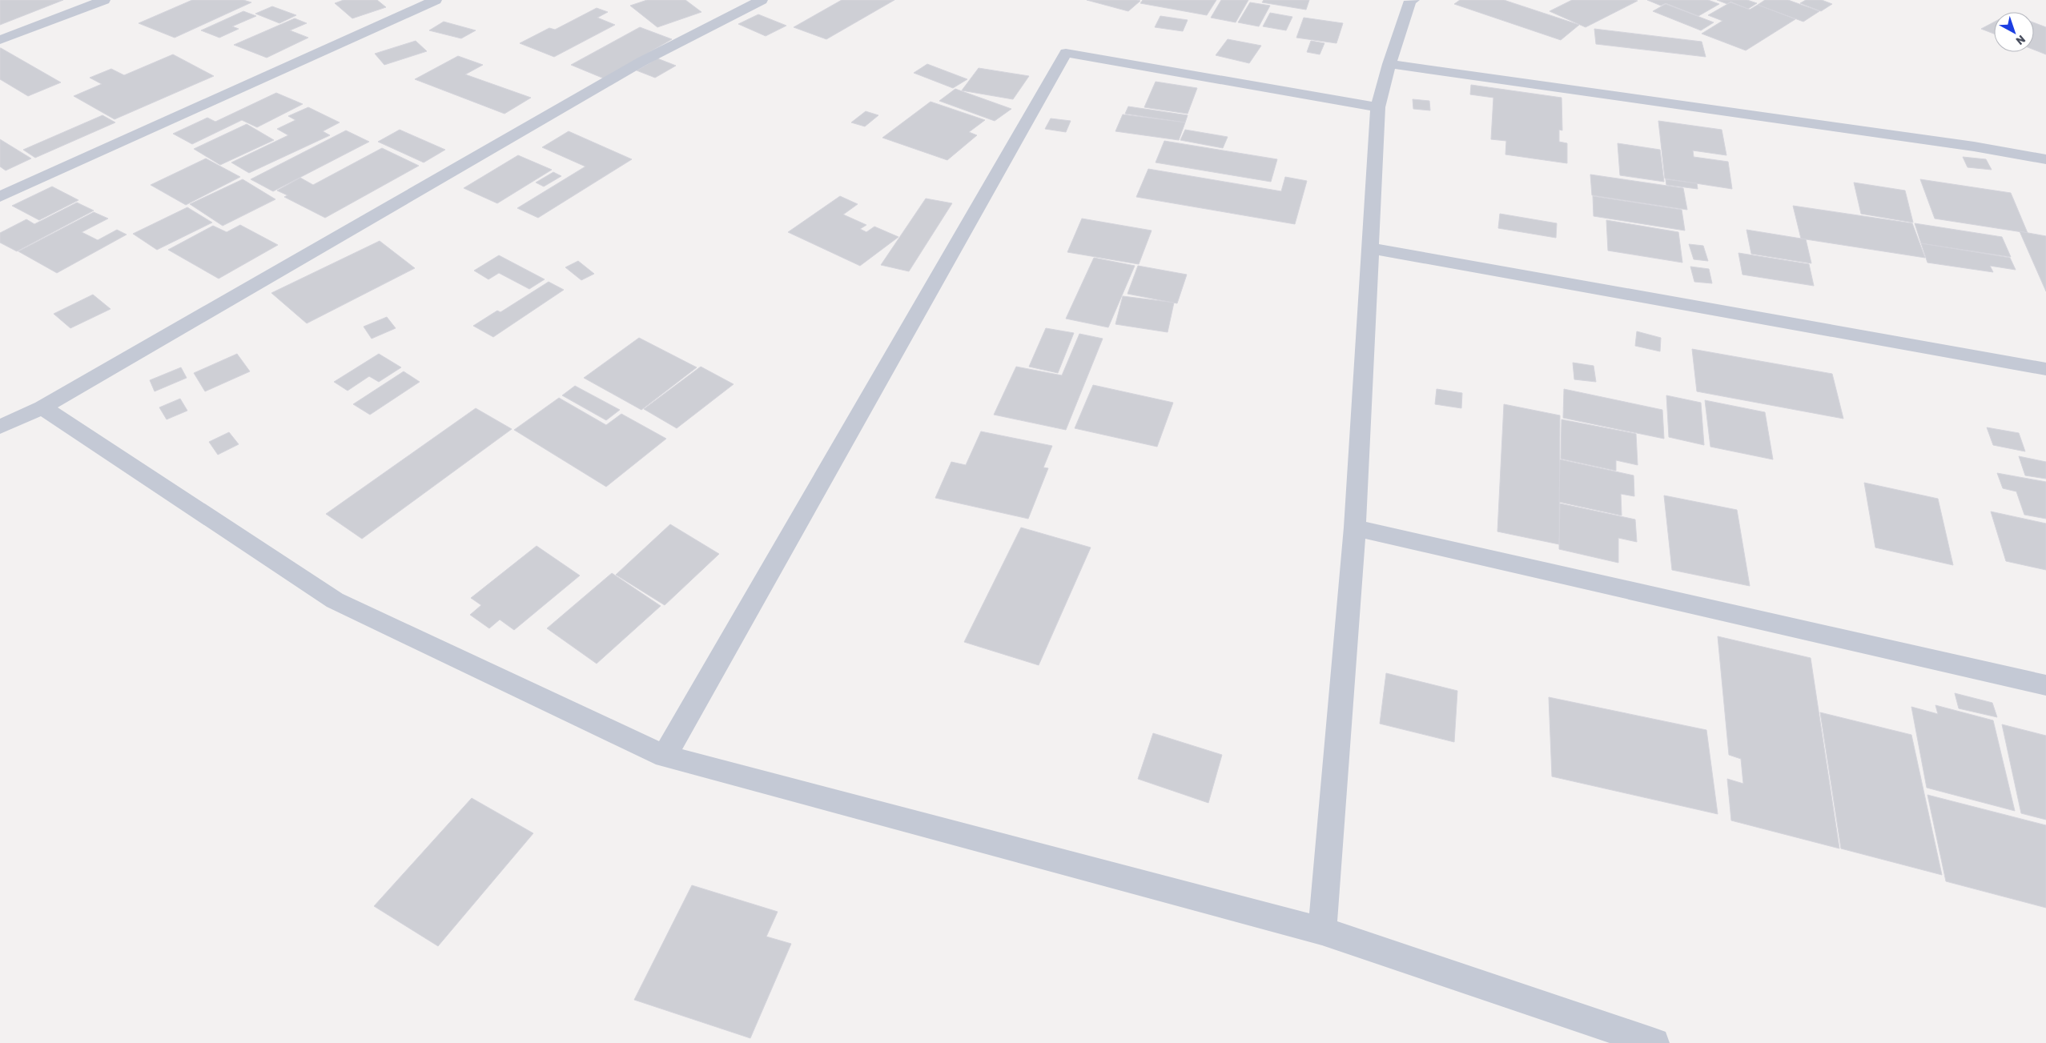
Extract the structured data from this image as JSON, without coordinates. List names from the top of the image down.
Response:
{
  "north": "bottom right"
}
